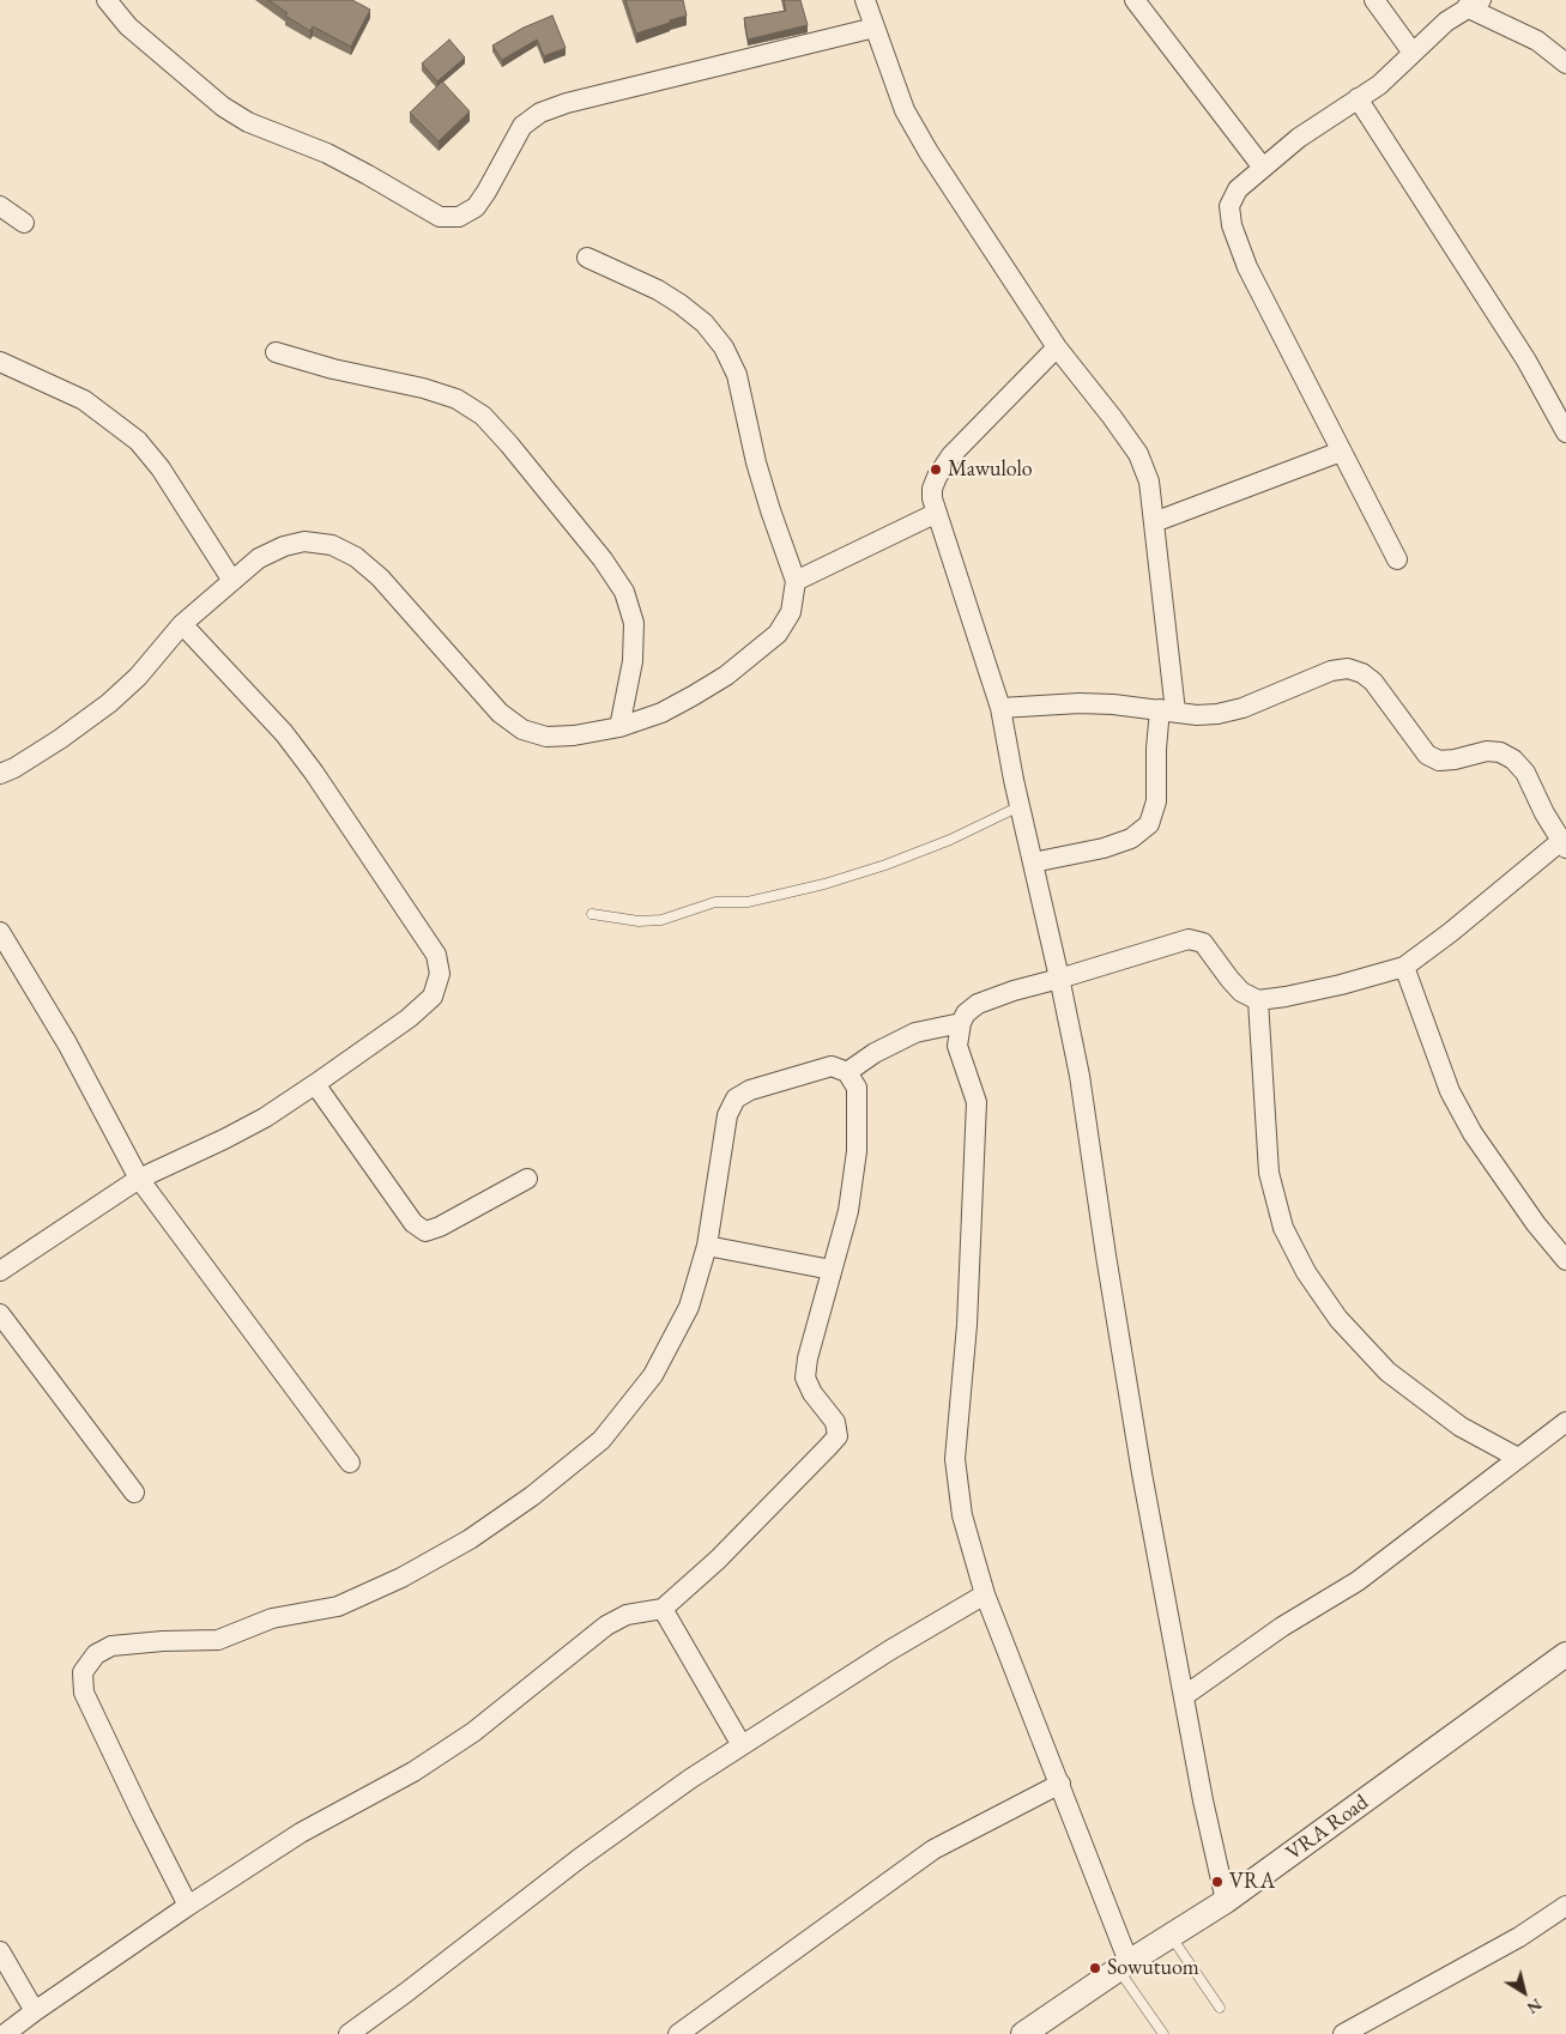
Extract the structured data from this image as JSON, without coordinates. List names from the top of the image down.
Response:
{
  "streets": {
    "street": ["VRA Road"]
  },
  "places": ["Mawulolo", "VRA", "Sowutuom"],
  "north": "bottom right"
}
